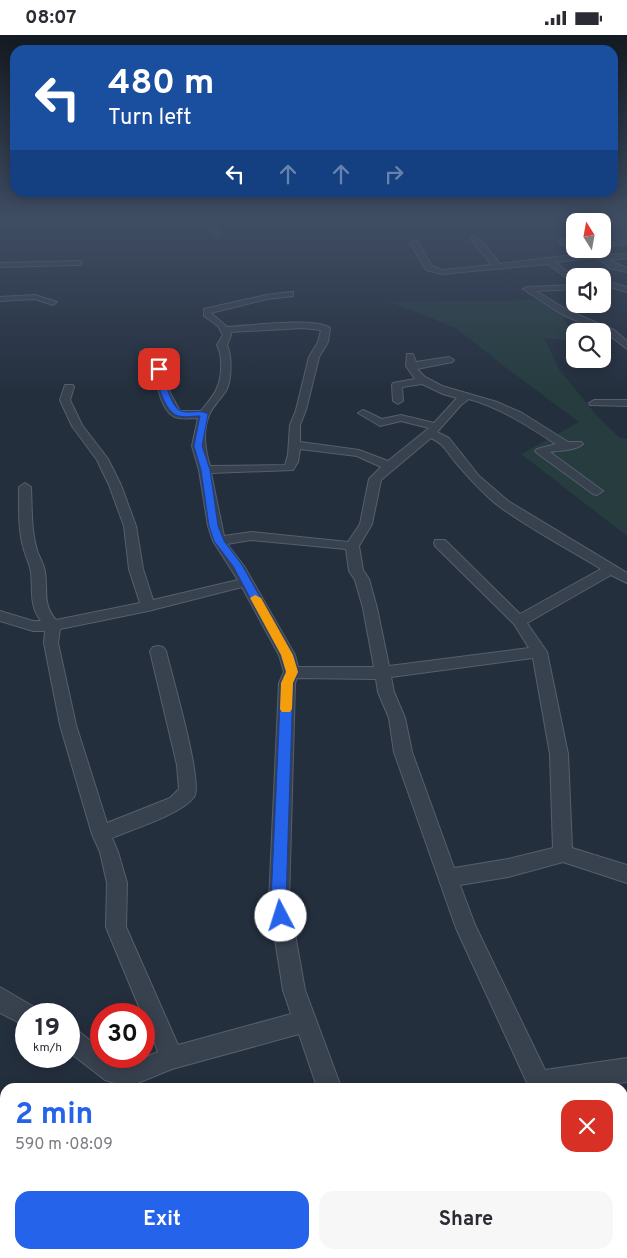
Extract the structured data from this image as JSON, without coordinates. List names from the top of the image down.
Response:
{
  "north": "top",
  "page": {
    "status": "08:07",
    "turn": ["480 m", "Turn left"],
    "speed": "19 km/h",
    "limit": "30",
    "heading": ["2 min", "590 m · 08:09"],
    "buttons": ["Exit", "Share"]
  }
}
